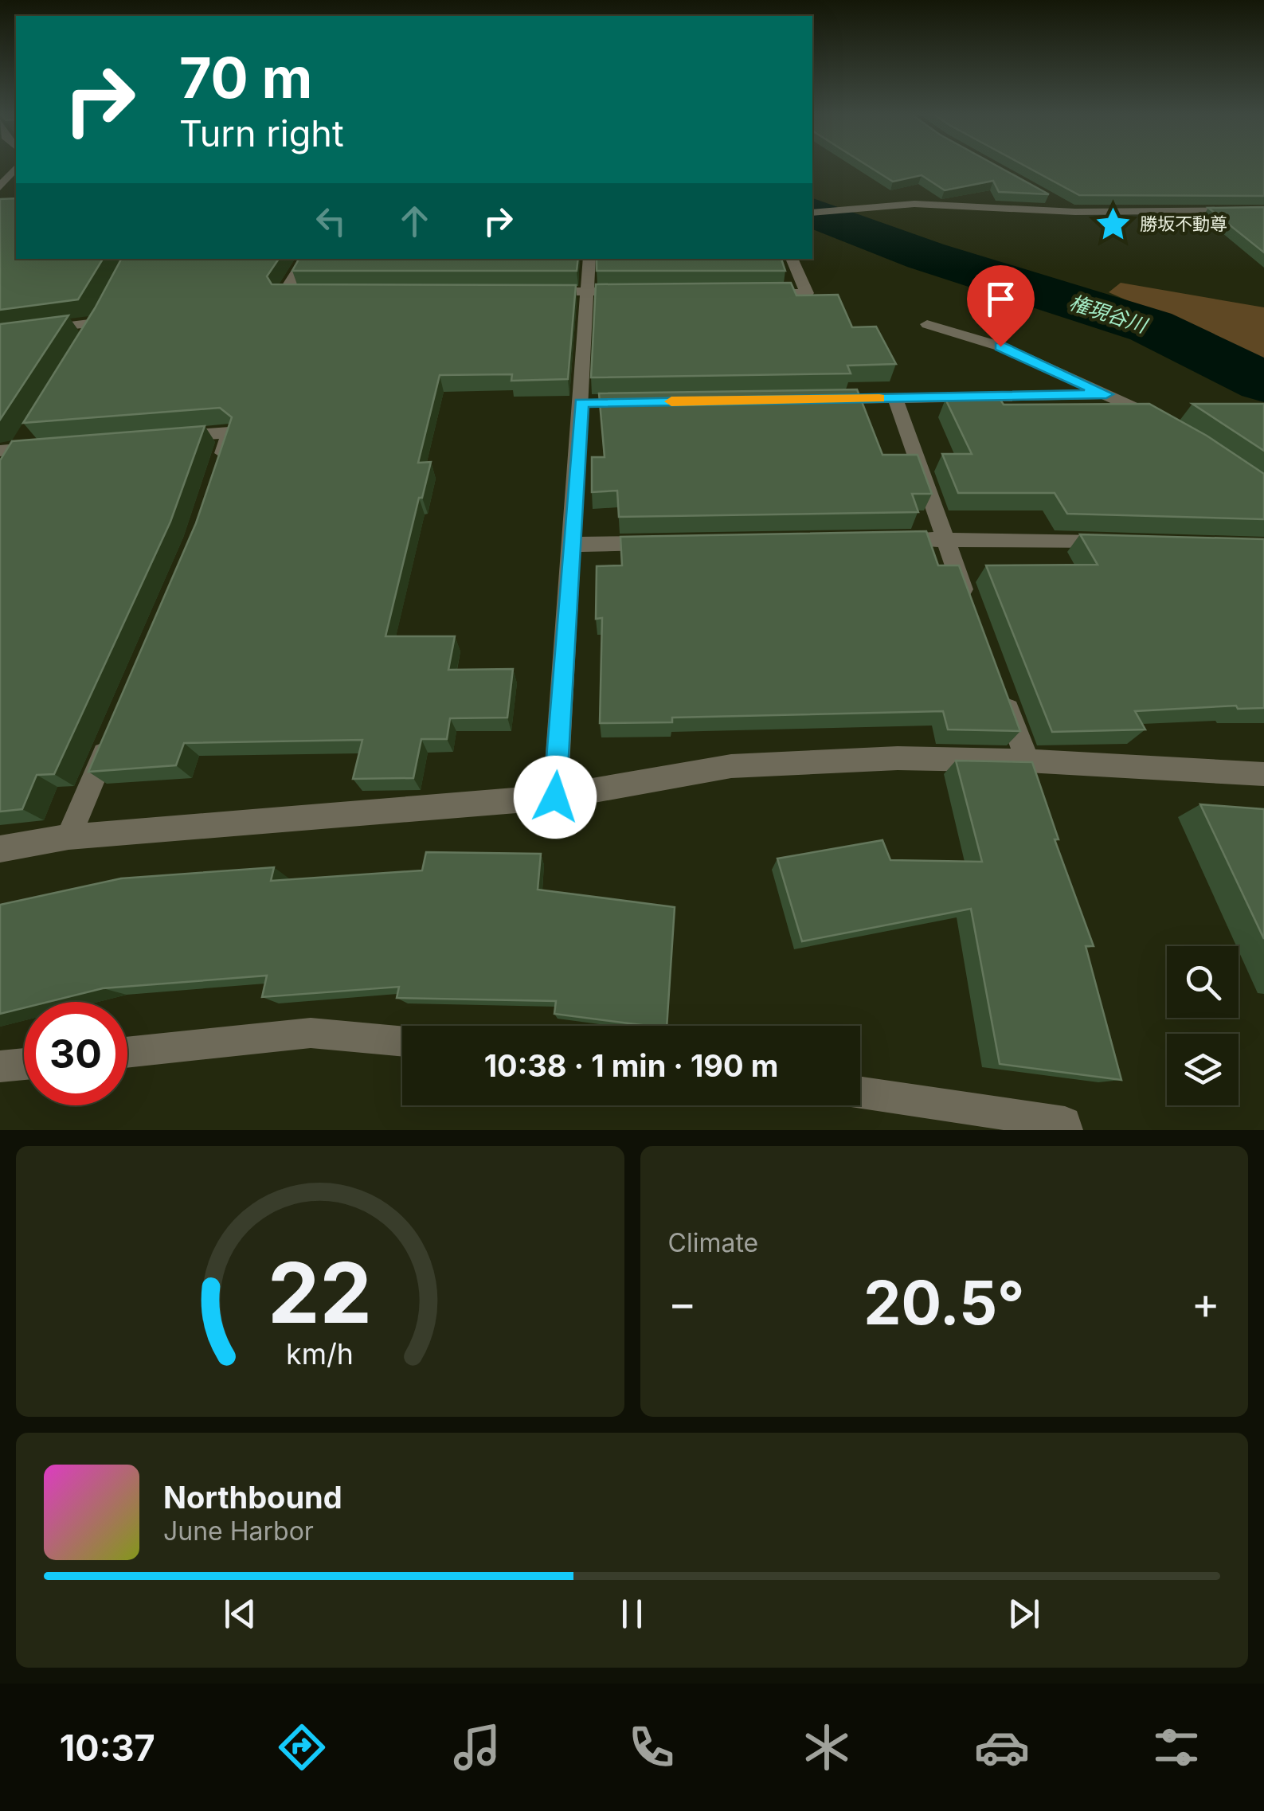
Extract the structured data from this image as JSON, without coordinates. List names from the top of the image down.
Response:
{
  "water": ["権現谷川"],
  "places": {
    "place": ["勝坂不動尊"]
  },
  "page": {
    "turn": ["70 m", "Turn right"],
    "limit": "30",
    "trip": "10:38 · 1 min · 190 m",
    "tile": "Climate",
    "heat": ["−", "20.5°", "+"],
    "song": ["Northbound", "June Harbor"],
    "tabs": "10:37",
    "gauge": ["22", "km/h"]
  }
}
